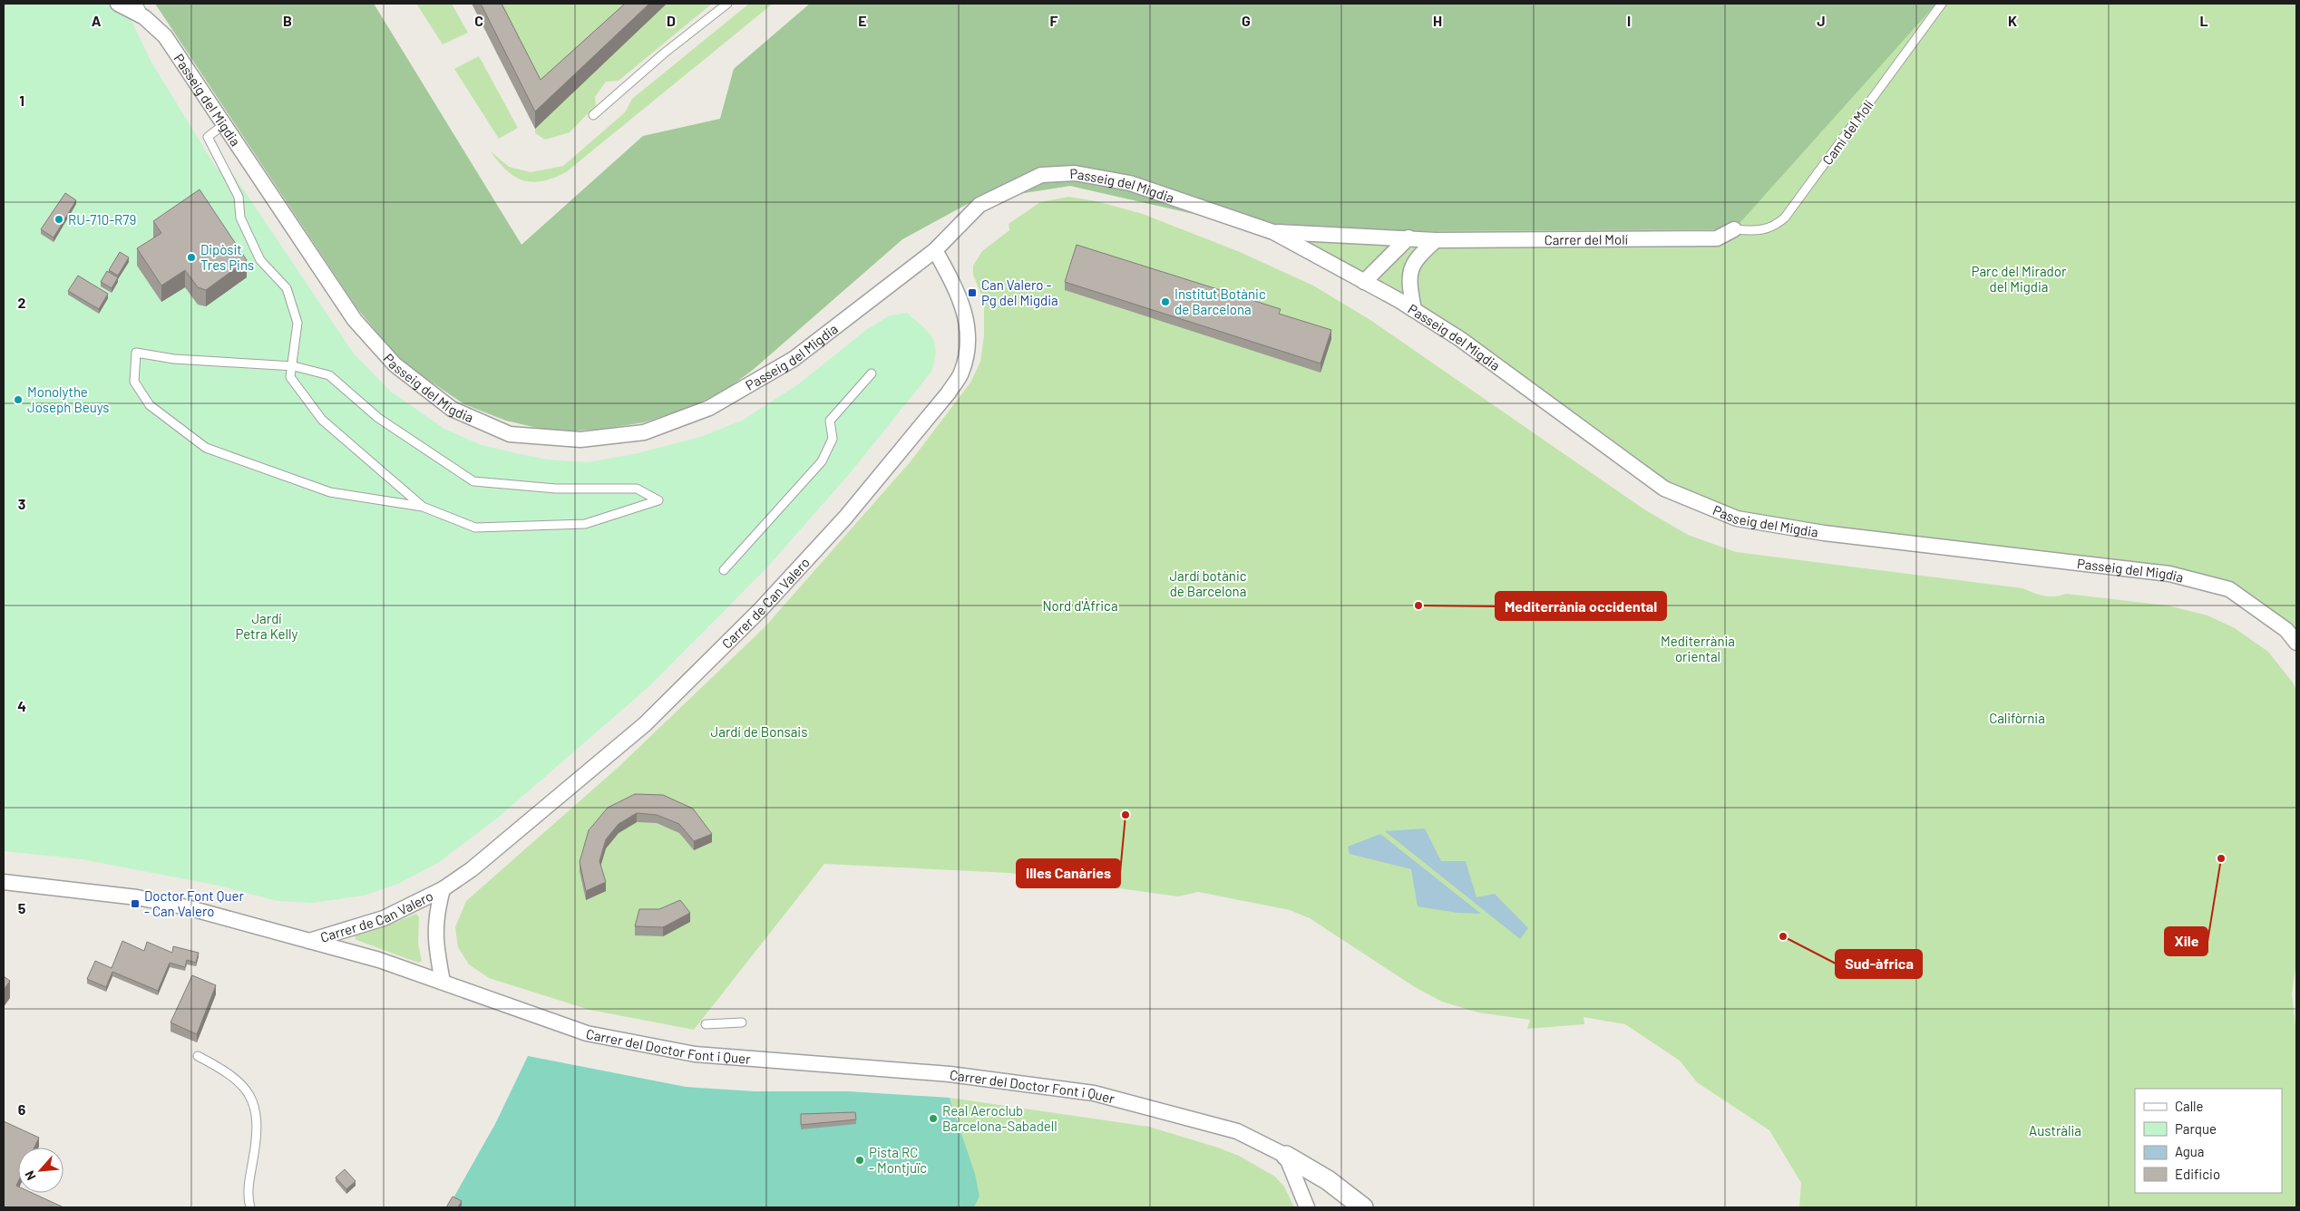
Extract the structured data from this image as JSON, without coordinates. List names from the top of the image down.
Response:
{
  "streets": {
    "street": [
      "Passeig del Migdia",
      "Carrer del Molí",
      "Carrer de Can Valero",
      "Carrer del Doctor Font i Quer"
    ],
    "lane": ["Camí del Molí"]
  },
  "crossings": [
    ["Passeig del Migdia", "Carrer del Molí"],
    ["Passeig del Migdia", "Carrer de Can Valero"],
    ["Camí del Molí", "Carrer del Molí"],
    ["Carrer de Can Valero", "Carrer del Doctor Font i Quer"]
  ],
  "parks": [
    "Parc del Mirador del Migdia",
    "Jardí botànic de Barcelona",
    "Nord d'Àfrica",
    "Jardí Petra Kelly",
    "Mediterrània oriental",
    "Califòrnia",
    "Jardí de Bonsais",
    "Austràlia"
  ],
  "places": {
    "other": [
      "RU-710-R79",
      "Dipòsit Tres Pins",
      "Institut Botànic de Barcelona",
      "Monolythe Joseph Beuys",
      "Mediterrània occidental",
      "Illes Canàries",
      "Xile",
      "Sud-àfrica",
      "Real Aeroclub Barcelona-Sabadell",
      "Pista RC - Montjuïc"
    ],
    "transit": ["Can Valero - Pg del Migdia", "Doctor Font Quer - Can Valero"]
  },
  "legend": [
    "Calle",
    "Parque",
    "Agua",
    "Edificio"
  ],
  "north": "bottom left",
  "grid": {
    "columns": [
      "A",
      "B",
      "C",
      "D",
      "E",
      "F",
      "G",
      "H",
      "I",
      "J",
      "K",
      "L"
    ],
    "rows": [
      "1",
      "2",
      "3",
      "4",
      "5",
      "6"
    ]
  }
}
